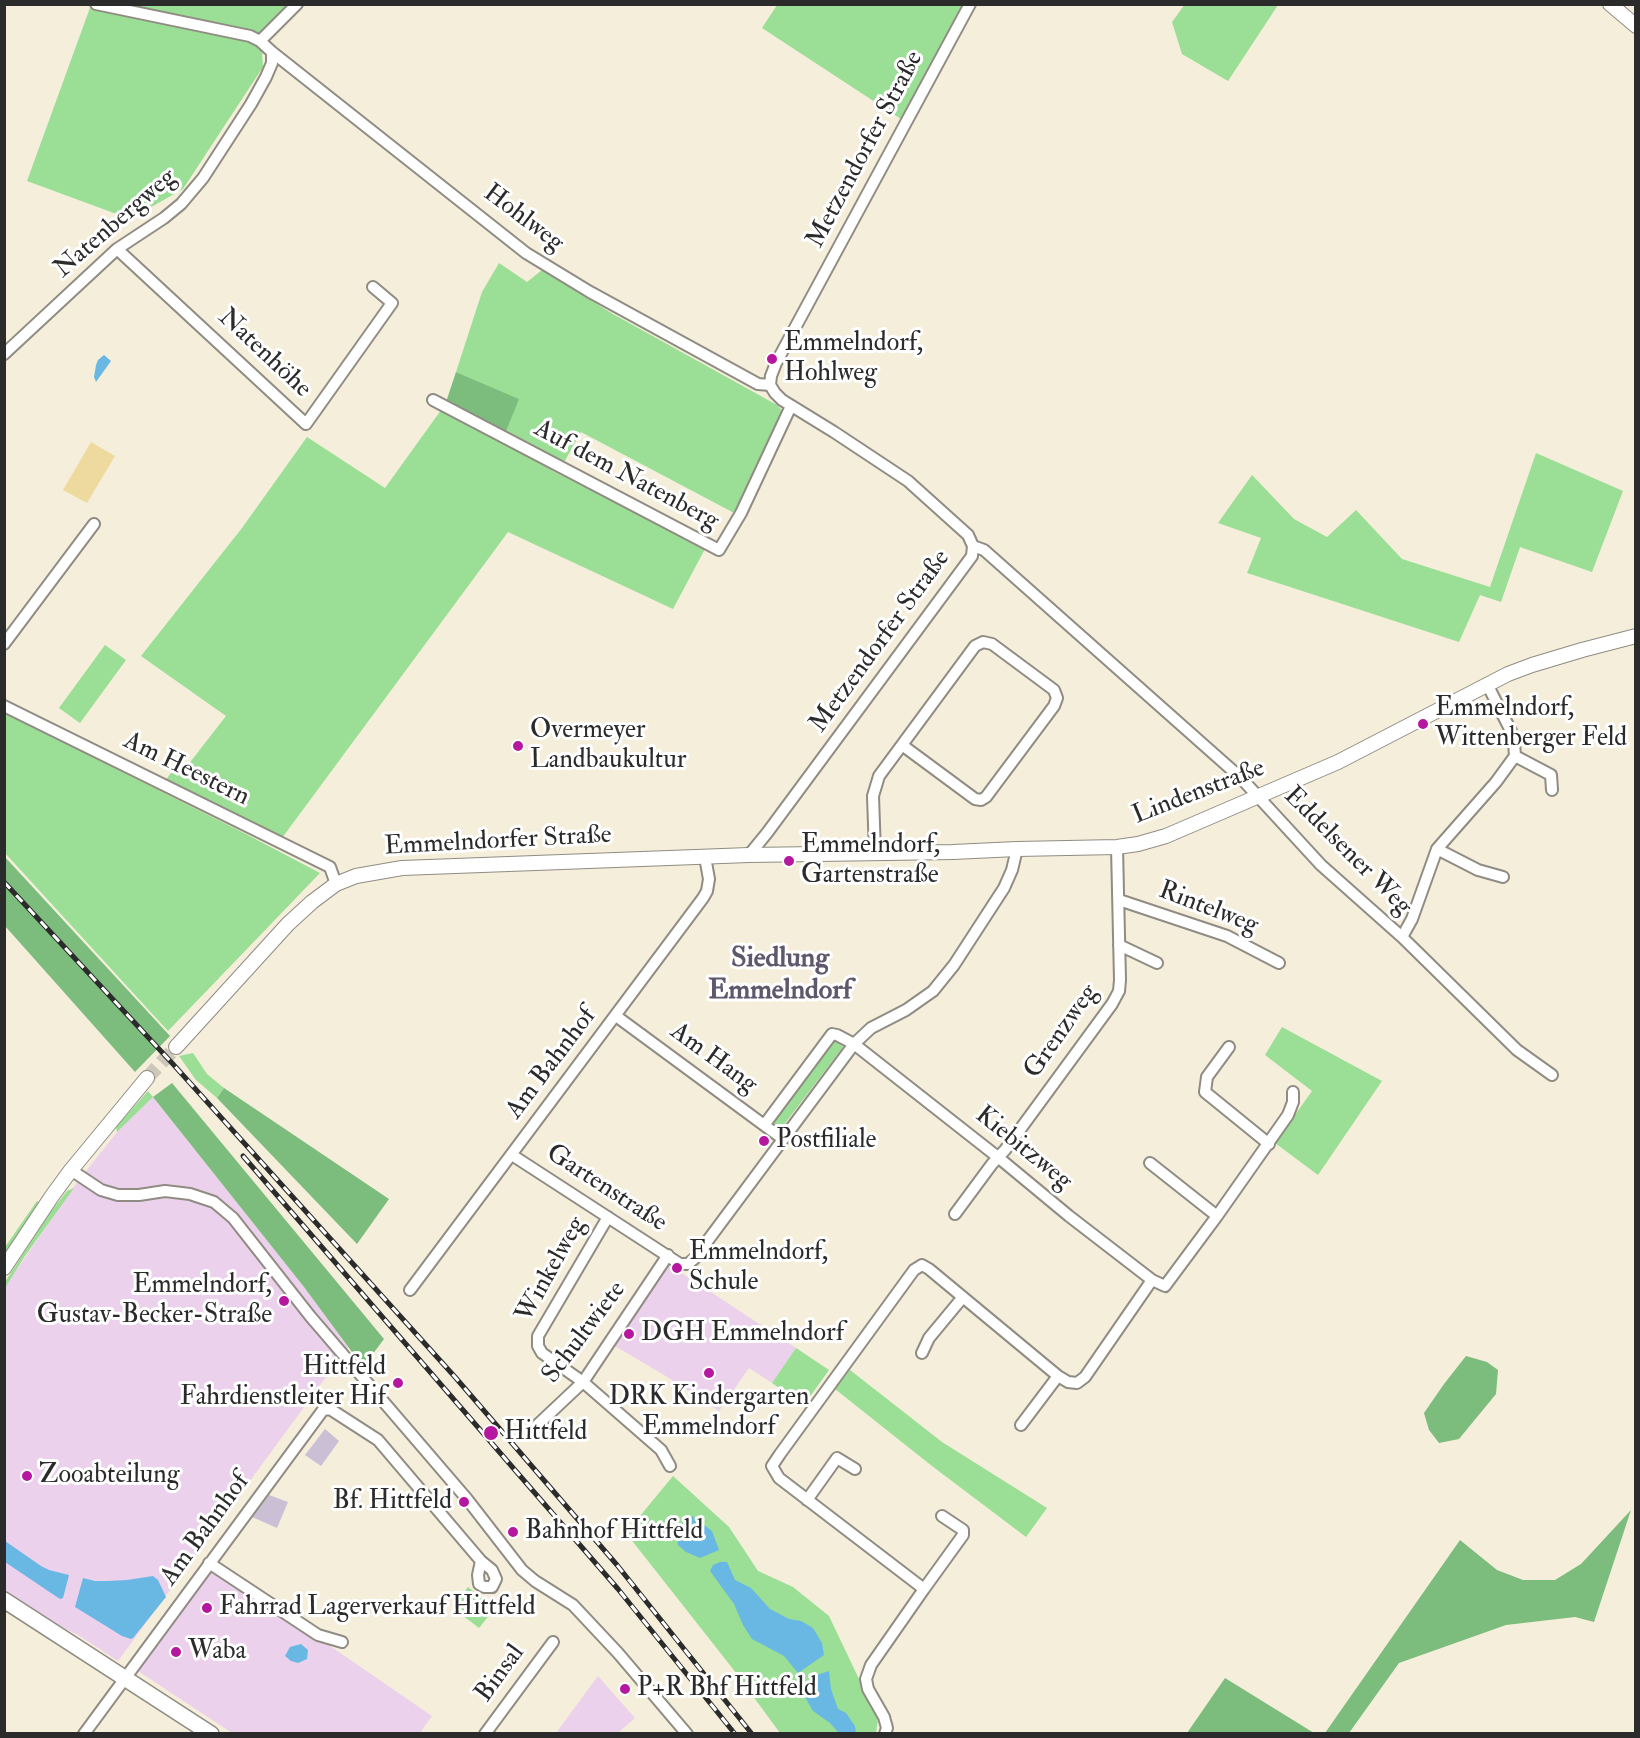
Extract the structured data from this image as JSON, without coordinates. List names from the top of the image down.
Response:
{
  "streets": {
    "street": [
      "Metzendorfer Straße",
      "Hohlweg",
      "Natenbergweg",
      "Natenhöhe",
      "Auf dem Natenberg",
      "Am Heestern",
      "Lindenstraße",
      "Emmelndorfer Straße",
      "Eddelsener Weg",
      "Rintelweg",
      "Grenzweg",
      "Am Hang",
      "Am Bahnhof",
      "Kiebitzweg",
      "Gartenstraße",
      "Winkelweg",
      "Schultwiete",
      "Binsal"
    ]
  },
  "crossings": [
    ["Metzendorfer Straße", "Hohlweg"],
    ["Metzendorfer Straße", "Auf dem Natenberg"],
    ["Metzendorfer Straße", "Lindenstraße"],
    ["Metzendorfer Straße", "Emmelndorfer Straße"],
    ["Metzendorfer Straße", "Eddelsener Weg"],
    ["Hohlweg", "Natenbergweg"],
    ["Natenbergweg", "Natenhöhe"],
    ["Am Heestern", "Emmelndorfer Straße"],
    ["Lindenstraße", "Emmelndorfer Straße"],
    ["Lindenstraße", "Eddelsener Weg"],
    ["Lindenstraße", "Grenzweg"],
    ["Lindenstraße", "Gartenstraße"],
    ["Emmelndorfer Straße", "Am Bahnhof"],
    ["Rintelweg", "Grenzweg"],
    ["Grenzweg", "Kiebitzweg"],
    ["Am Hang", "Am Bahnhof"],
    ["Am Hang", "Gartenstraße"],
    ["Am Bahnhof", "Gartenstraße"],
    ["Kiebitzweg", "Gartenstraße"],
    ["Gartenstraße", "Winkelweg"],
    ["Gartenstraße", "Schultwiete"],
    ["Winkelweg", "Schultwiete"]
  ],
  "districts": ["Siedlung Emmelndorf"],
  "places": [
    "Emmelndorf, Hohlweg",
    "Emmelndorf, Wittenberger Feld",
    "Overmeyer Landbaukultur",
    "Emmelndorf, Gartenstraße",
    "Postfiliale",
    "Emmelndorf, Schule",
    "Emmelndorf, Gustav-Becker-Straße",
    "DGH Emmelndorf",
    "DRK Kindergarten Emmelndorf",
    "Hittfeld Fahrdienstleiter Hif",
    "Hittfeld",
    "Zooabteilung",
    "Bf. Hittfeld",
    "Bahnhof Hittfeld",
    "Fahrrad Lagerverkauf Hittfeld",
    "Waba",
    "P+R Bhf Hittfeld"
  ]
}
